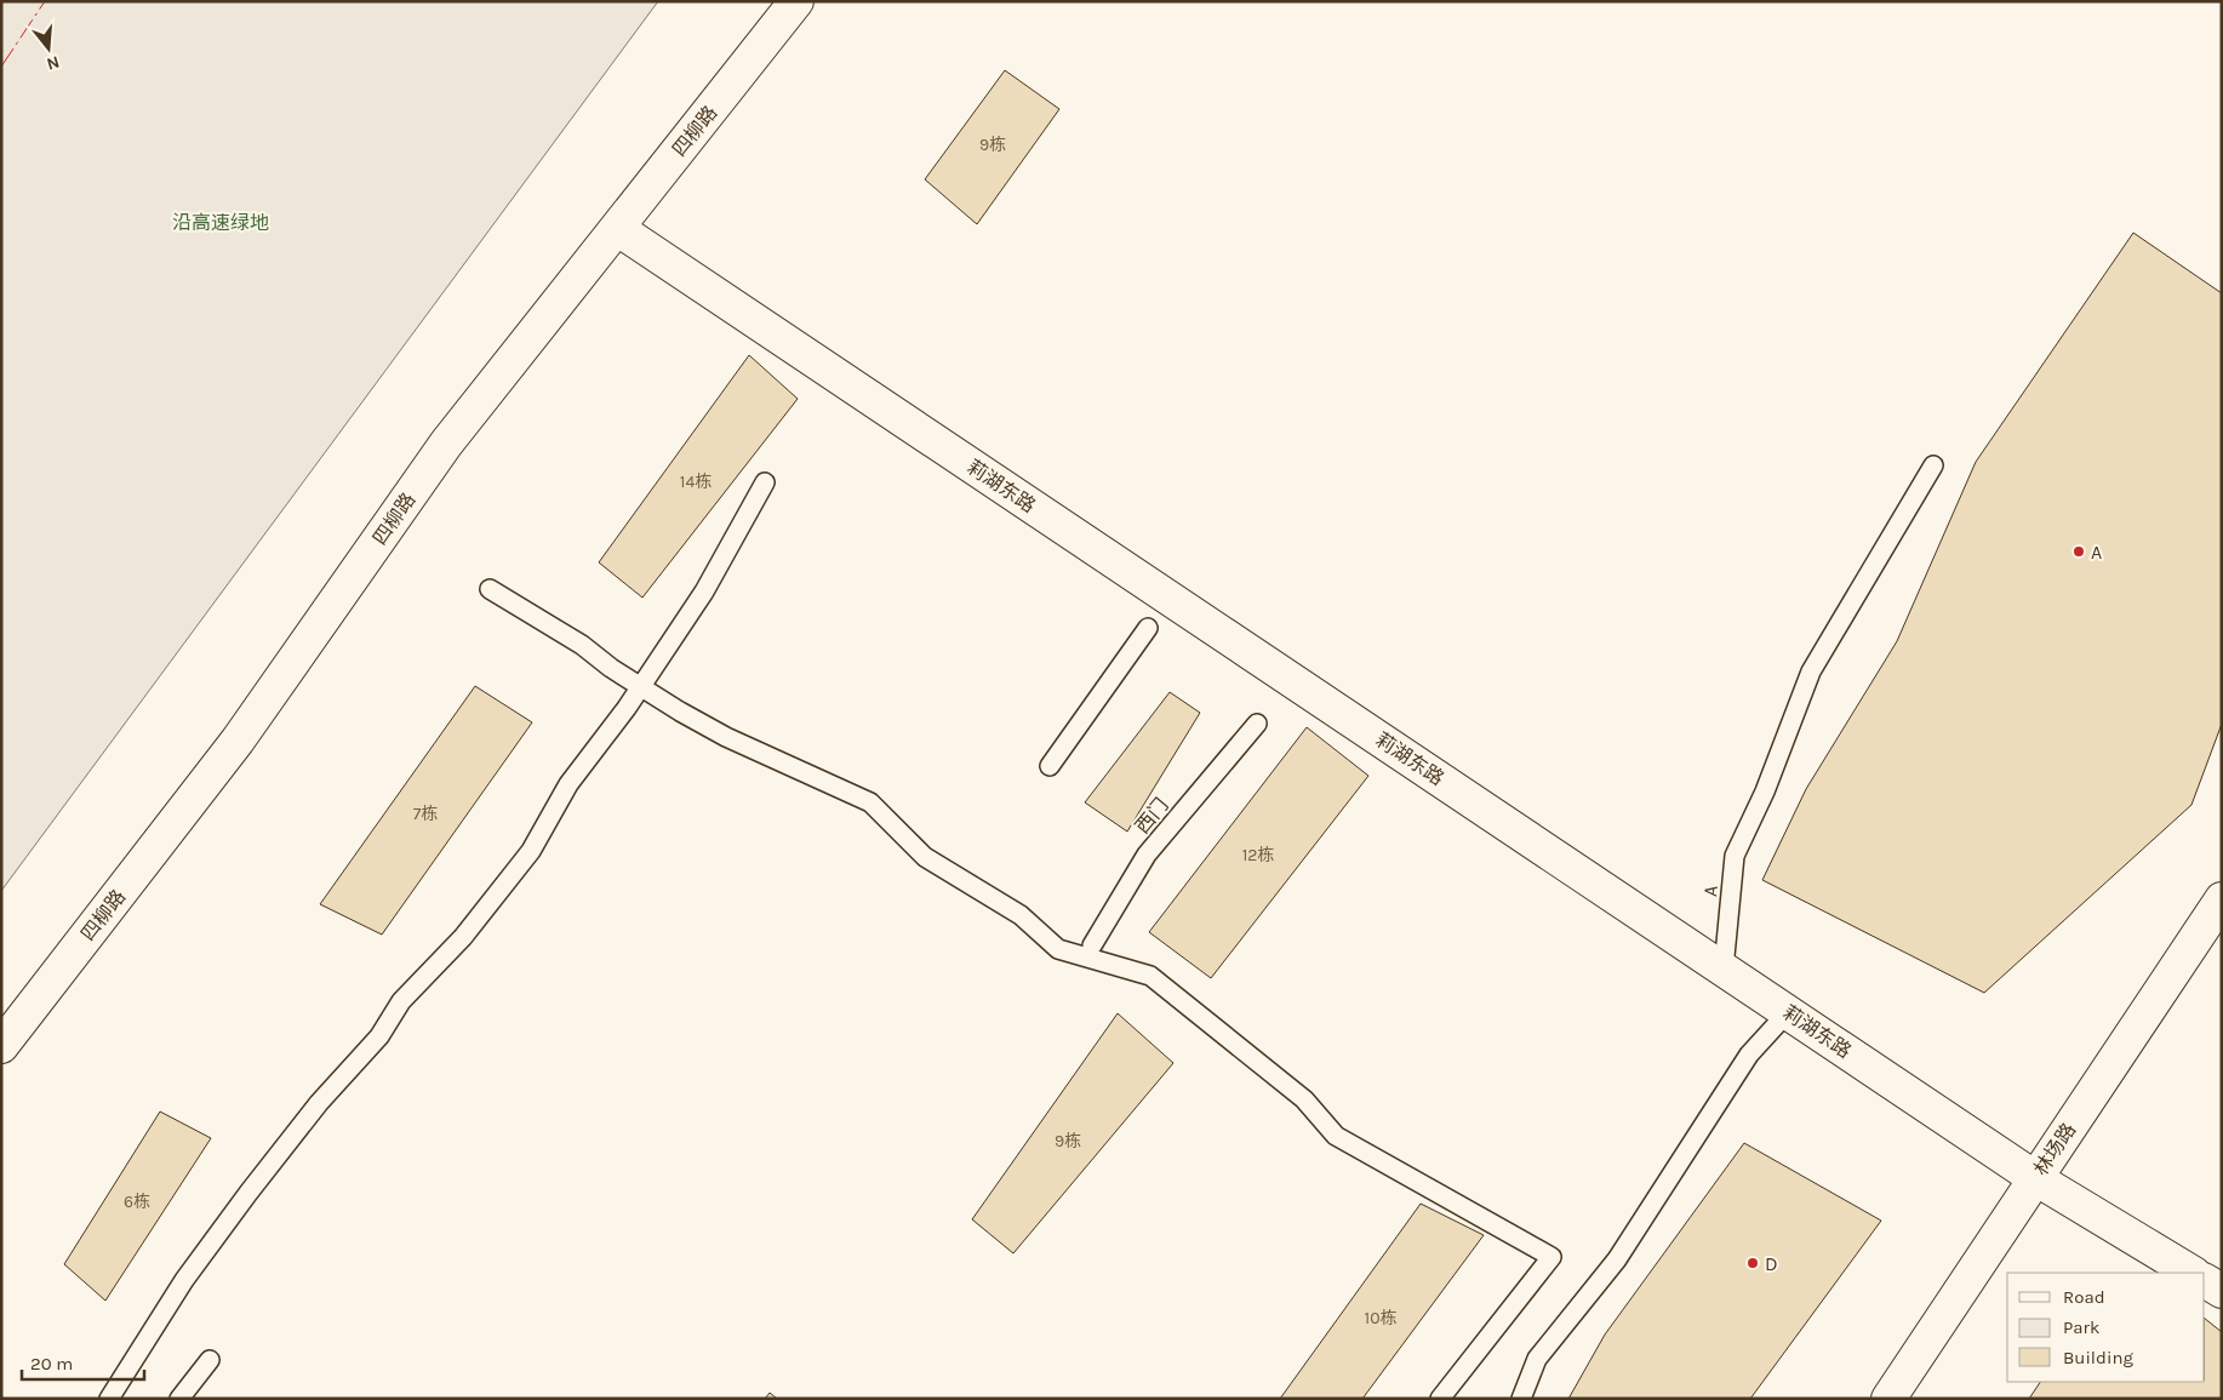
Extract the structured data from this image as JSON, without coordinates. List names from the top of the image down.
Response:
{
  "streets": {
    "street": ["四柳路", "莉湖东路", "林场路"],
    "lane": ["西门", "A"]
  },
  "crossings": [
    ["莉湖东路", "A"],
    ["莉湖东路", "林场路"]
  ],
  "parks": ["沿高速绿地"],
  "places": ["A", "D"],
  "house_numbers": [
    "9栋",
    "14栋",
    "7栋",
    "12栋",
    "9栋",
    "6栋",
    "10栋"
  ],
  "legend": ["Road", "Park", "Building"],
  "scale_bar": "20 m",
  "north": "bottom"
}
